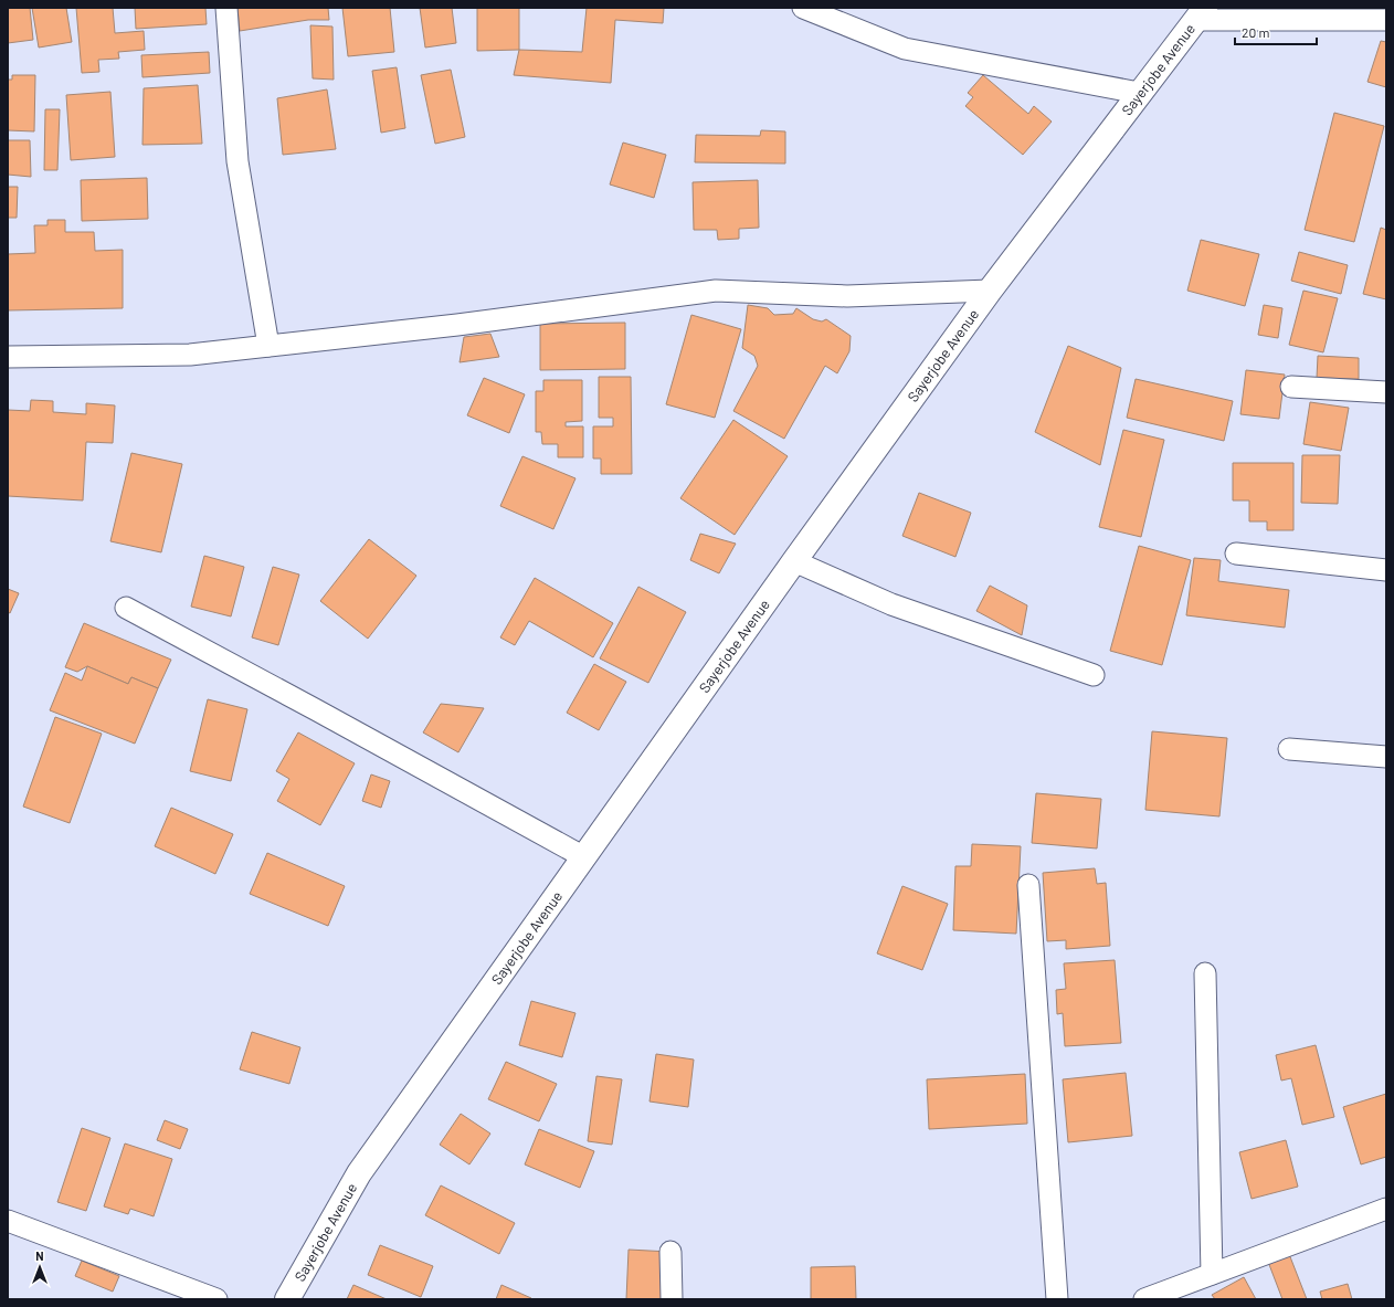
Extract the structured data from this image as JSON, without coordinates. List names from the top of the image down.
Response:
{
  "streets": {
    "main road": ["Sayerjobe Avenue"]
  },
  "scale_bar": "20 m",
  "north": "top"
}
